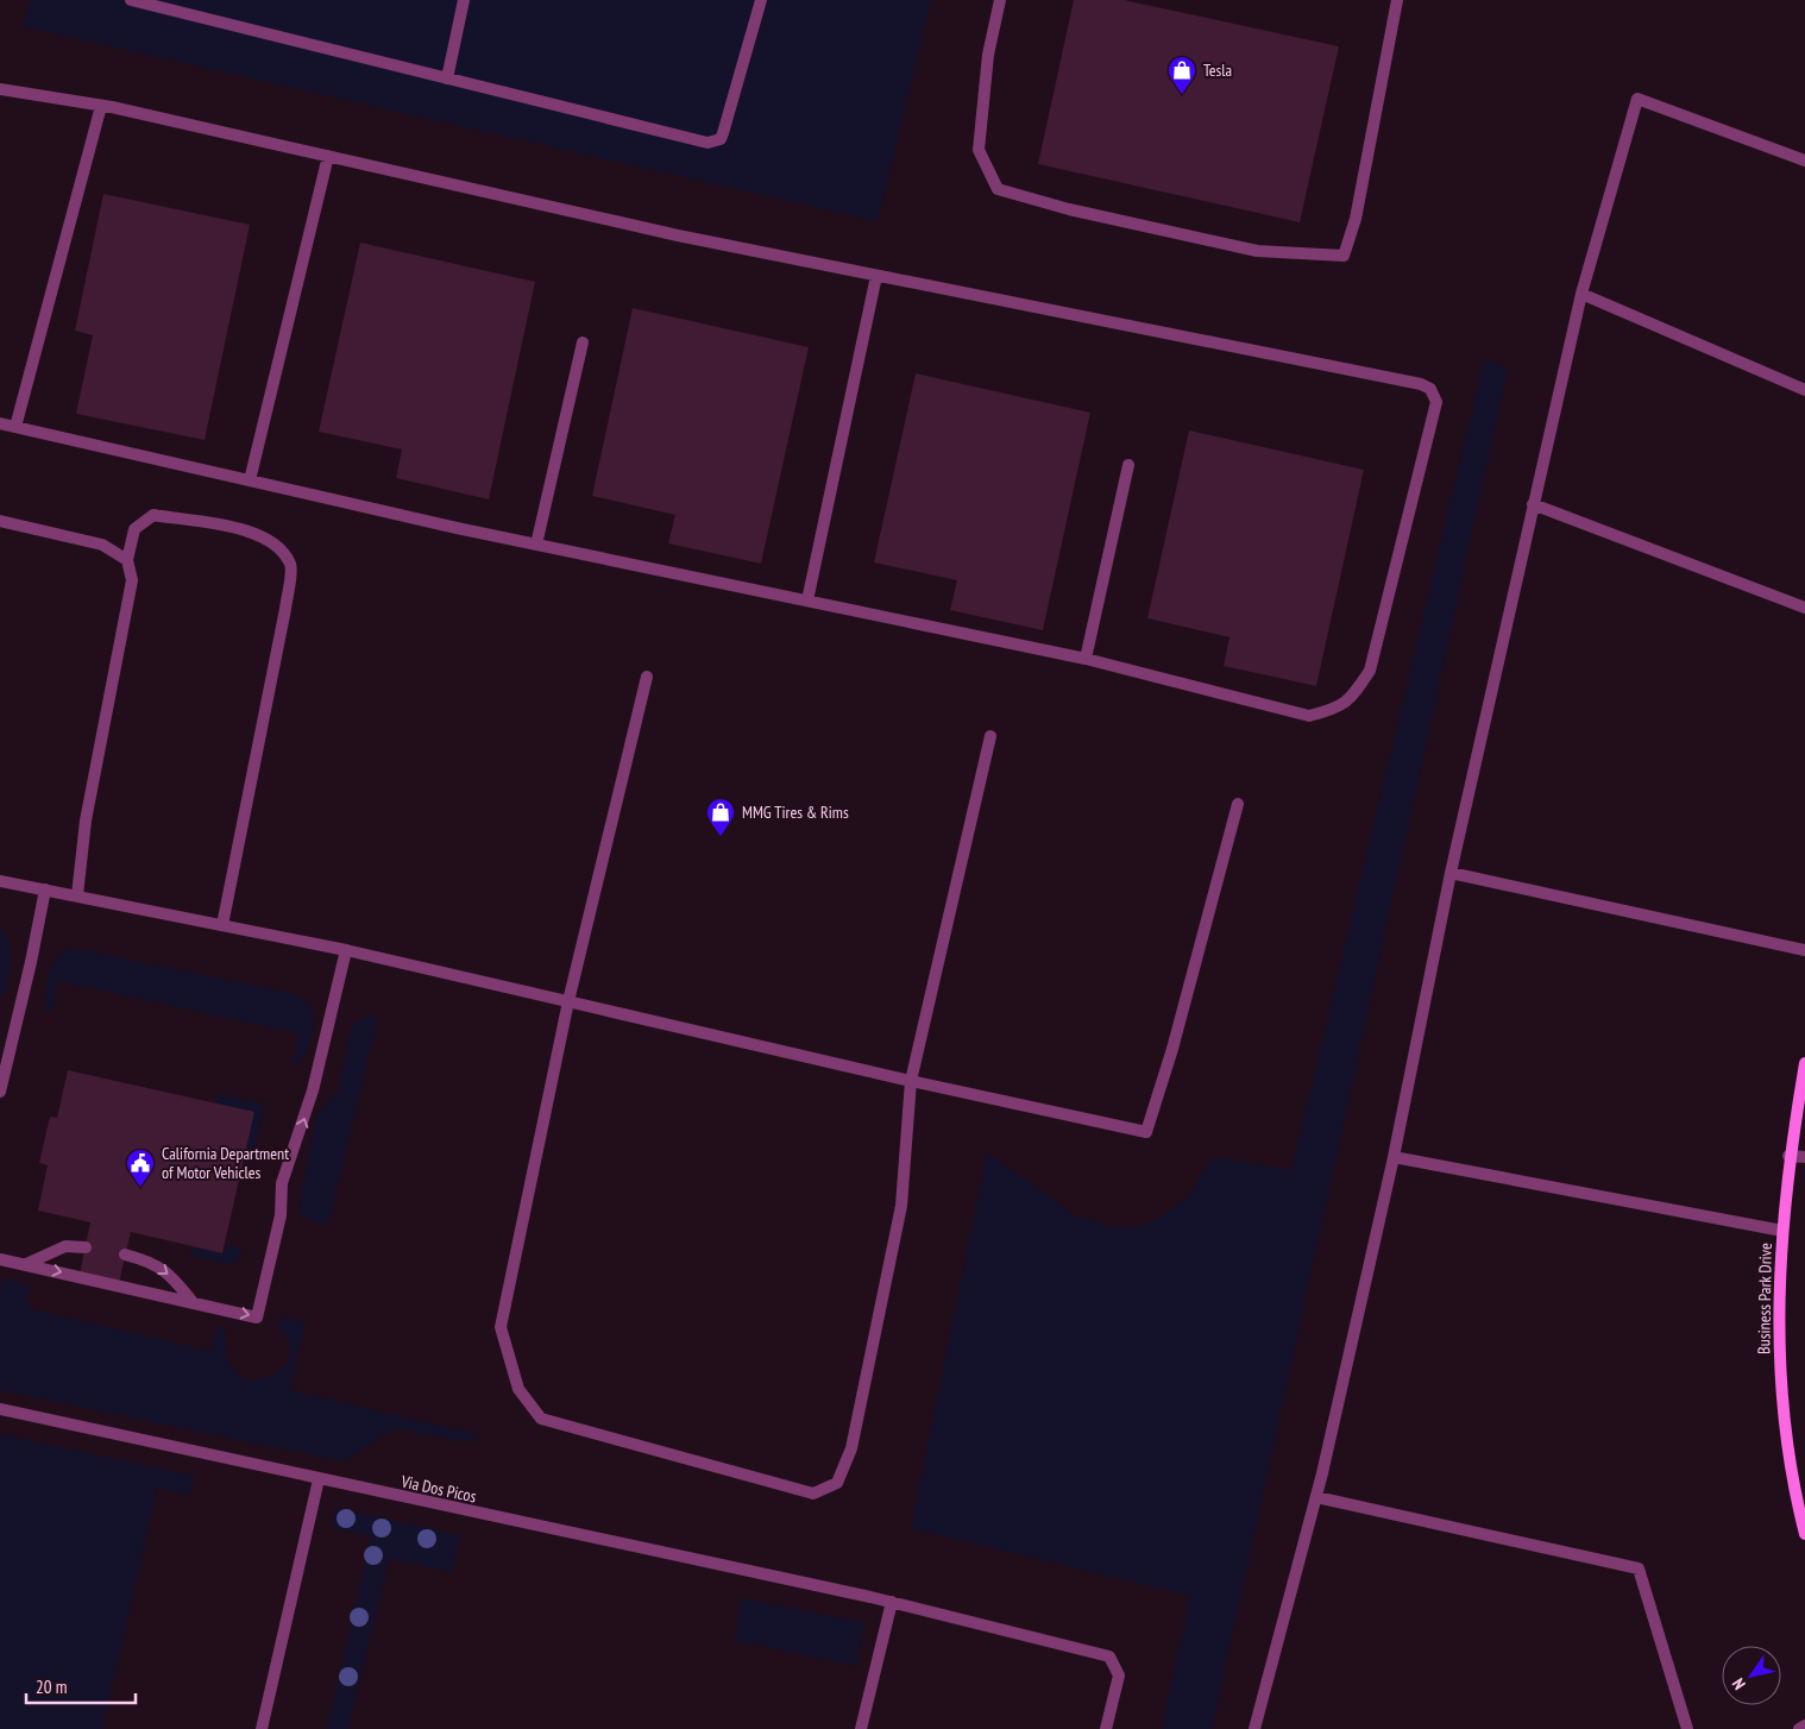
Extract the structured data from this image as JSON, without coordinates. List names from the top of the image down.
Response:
{
  "streets": {
    "street": ["Business Park Drive", "Via Dos Picos"]
  },
  "places": {
    "shop": ["Tesla", "MMG Tires & Rims"],
    "public building": ["California Department of Motor Vehicles"]
  },
  "scale_bar": "20 m",
  "north": "bottom left"
}
